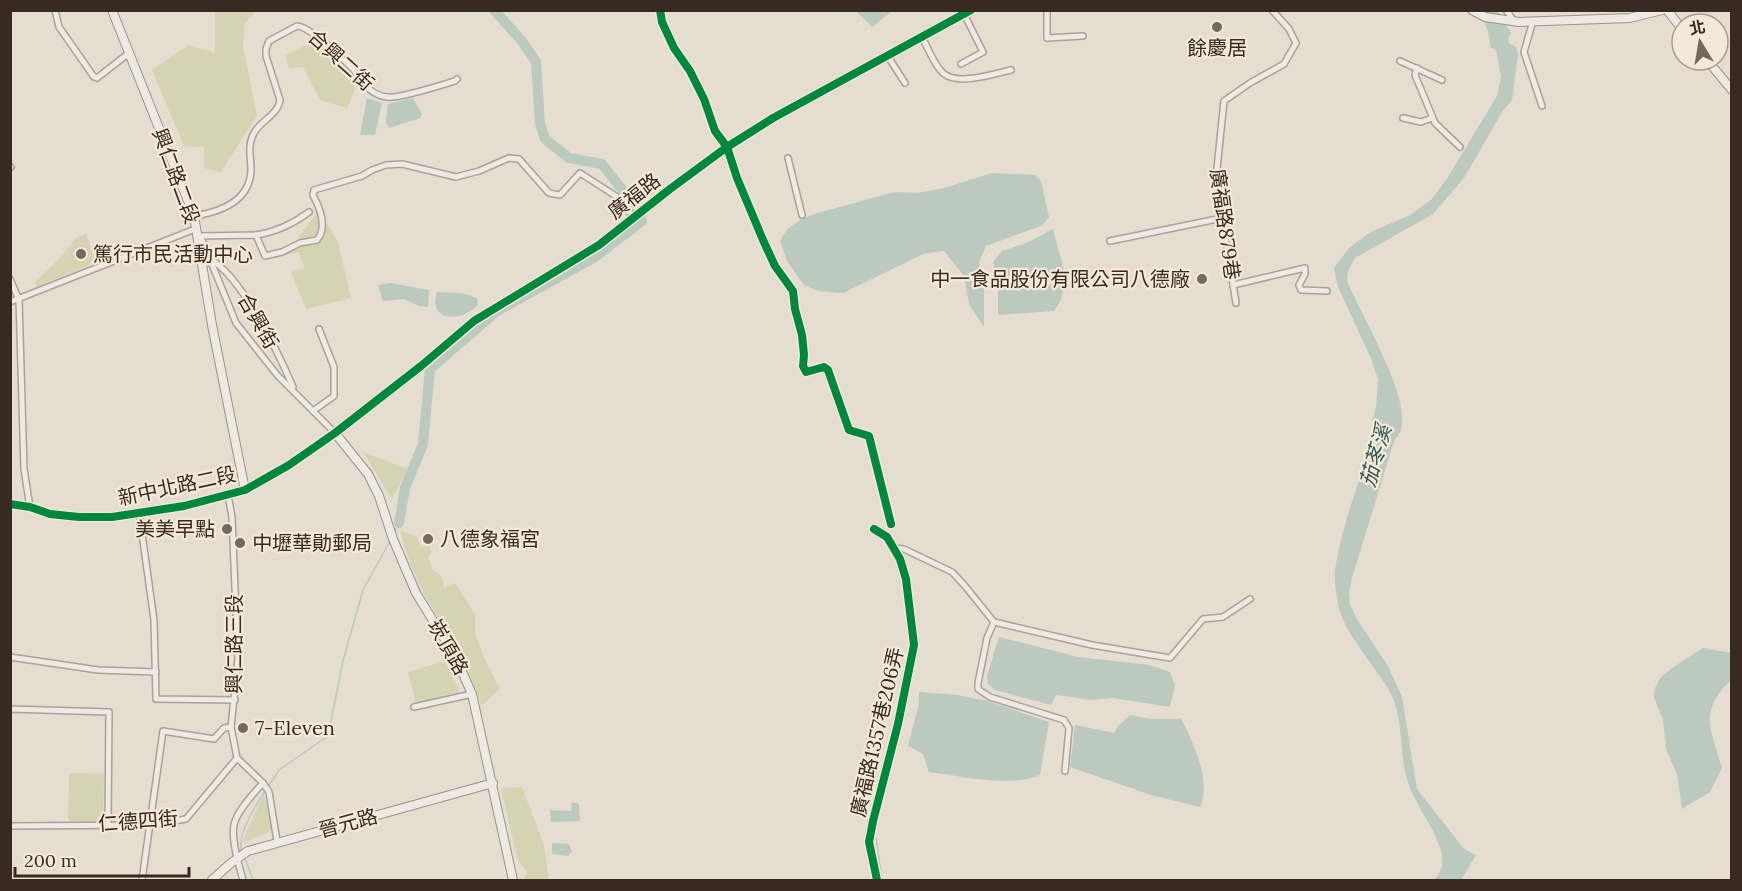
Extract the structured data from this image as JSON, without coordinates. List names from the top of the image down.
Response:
{
  "streets": {
    "street": [
      "合興二街",
      "興仁路二段",
      "廣福路",
      "廣福路879巷",
      "合興街",
      "新中北路二段",
      "興仁路三段",
      "崁頂路",
      "廣福路1357巷206弄",
      "仁德四街",
      "晉元路"
    ]
  },
  "crossings": [
    ["合興二街", "興仁路二段"],
    ["興仁路二段", "新中北路二段"],
    ["廣福路", "新中北路二段"],
    ["廣福路", "崁頂路"],
    ["新中北路二段", "興仁路三段"],
    ["新中北路二段", "崁頂路"],
    ["興仁路三段", "仁德四街"],
    ["崁頂路", "晉元路"]
  ],
  "water": ["茄苳溪"],
  "places": [
    "餘慶居",
    "篤行市民活動中心",
    "中一食品股份有限公司八德廠",
    "美美早點",
    "八德象福宮",
    "中壢華勛郵局",
    "7-Eleven"
  ],
  "scale_bar": "200 m",
  "north": "top"
}
